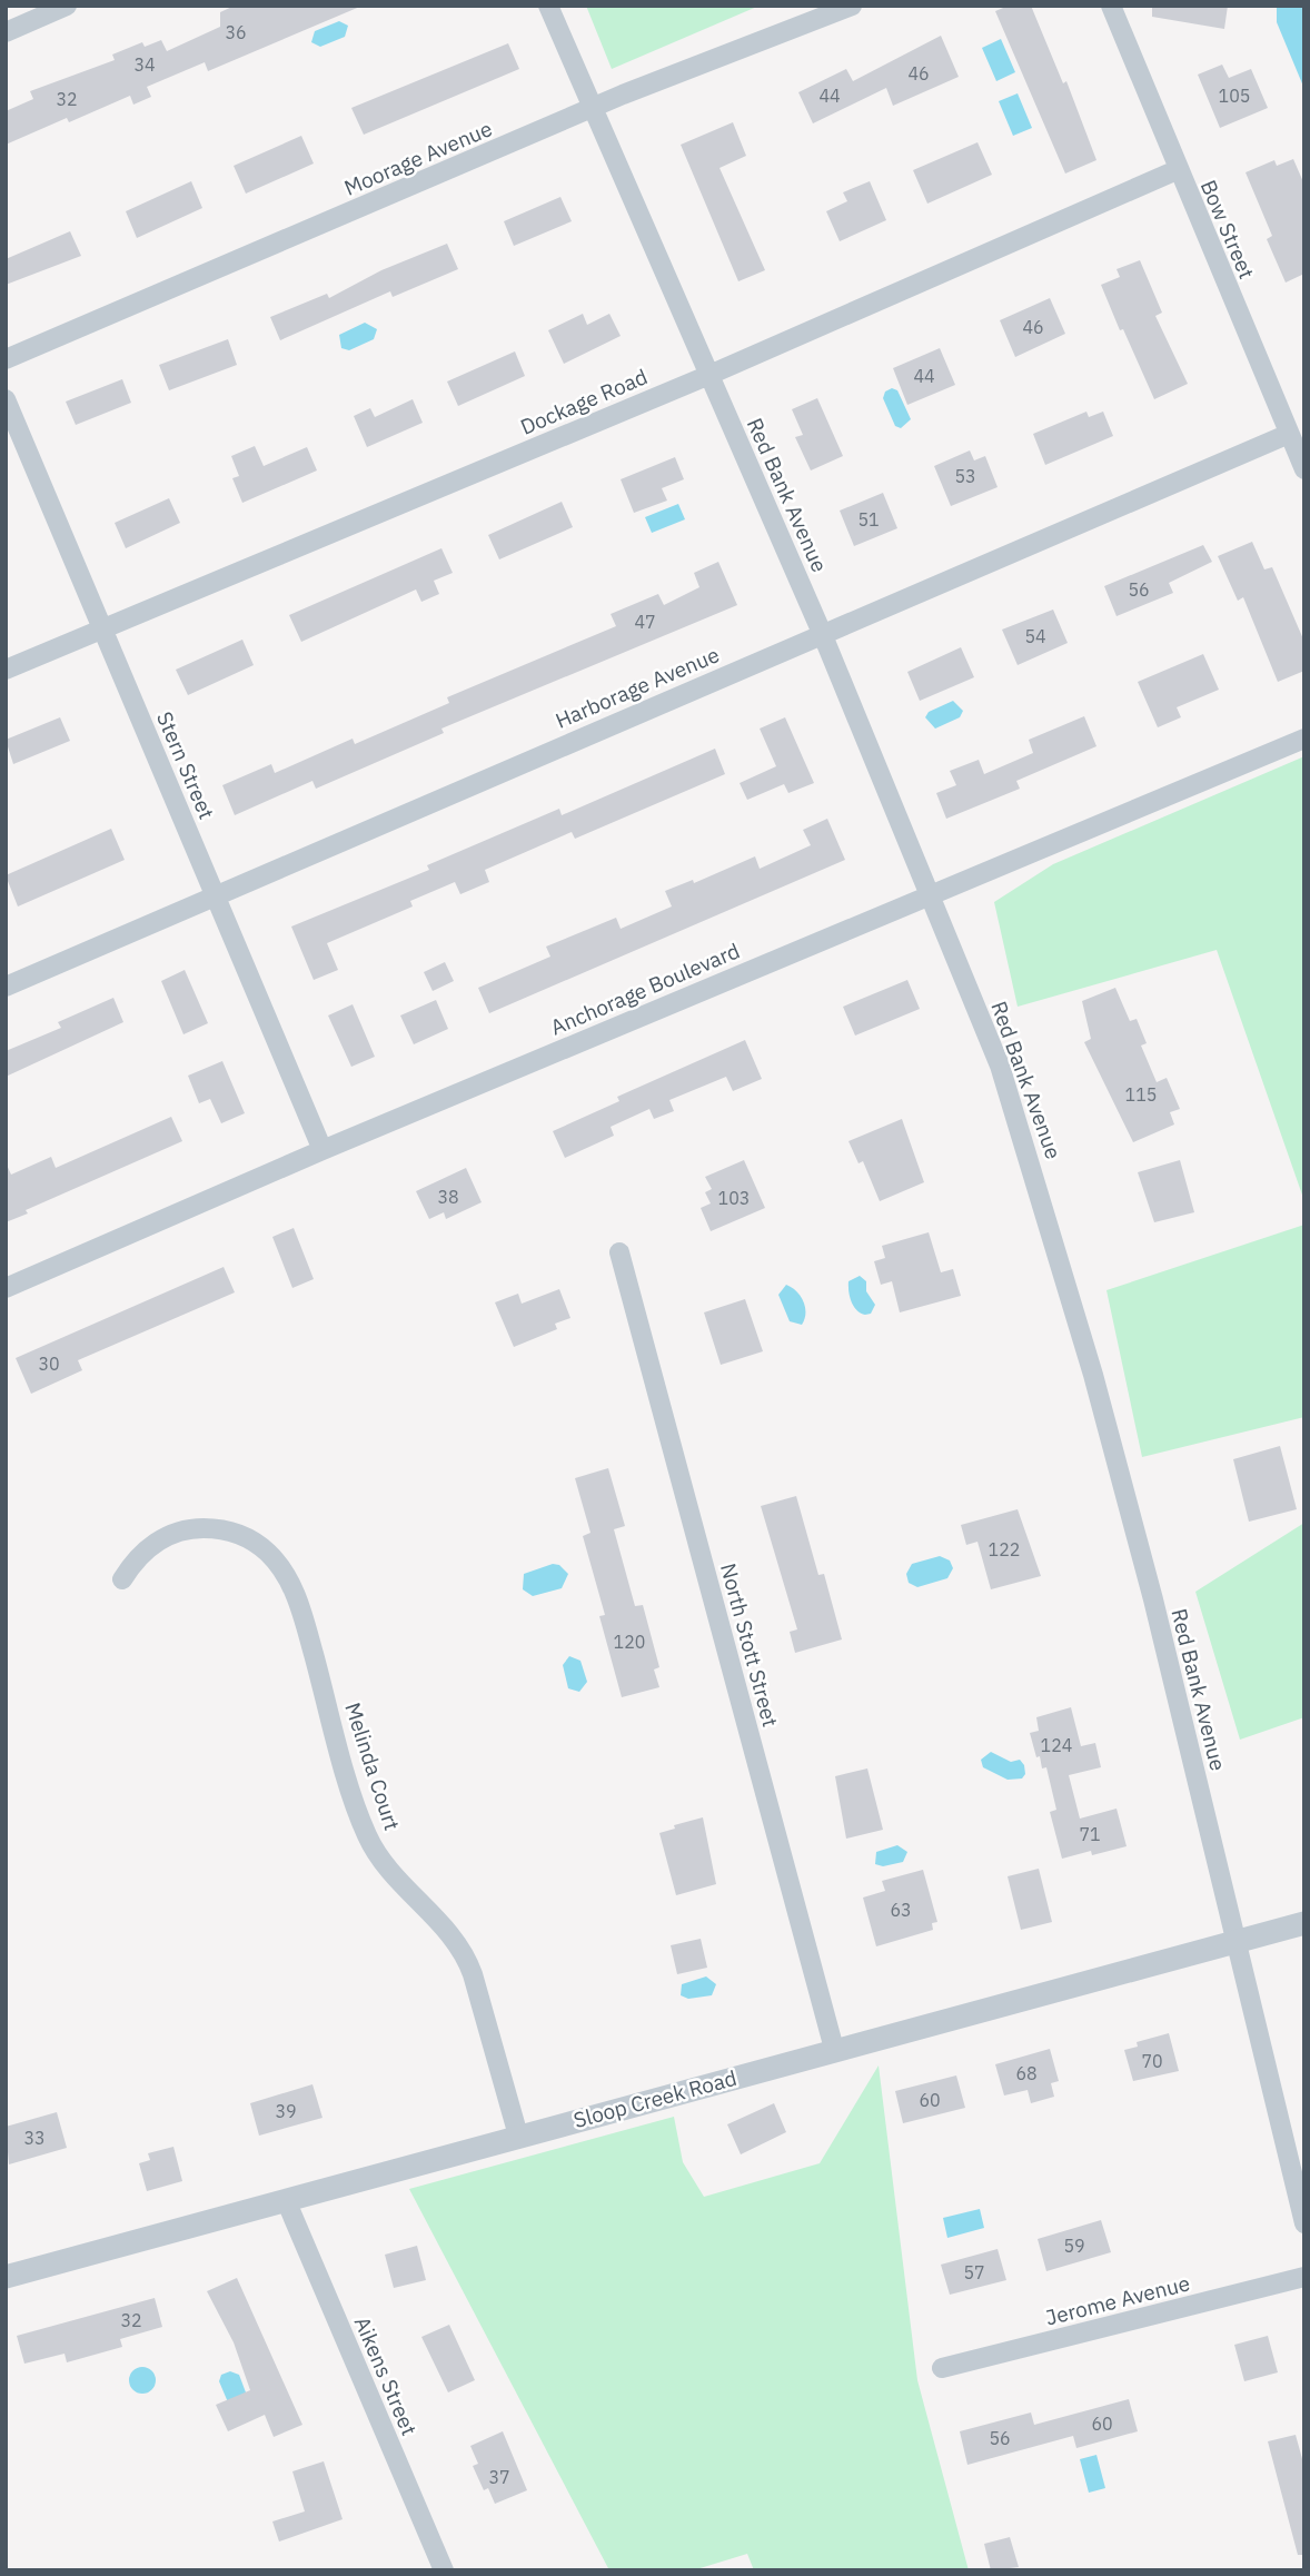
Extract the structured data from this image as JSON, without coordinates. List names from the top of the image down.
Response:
{
  "streets": {
    "street": [
      "Moorage Avenue",
      "Bow Street",
      "Dockage Road",
      "Red Bank Avenue",
      "Harborage Avenue",
      "Stern Street",
      "Anchorage Boulevard",
      "North Stott Street",
      "Melinda Court",
      "Sloop Creek Road",
      "Jerome Avenue",
      "Aikens Street"
    ]
  },
  "crossings": [
    ["Moorage Avenue", "Red Bank Avenue"],
    ["Bow Street", "Dockage Road"],
    ["Bow Street", "Harborage Avenue"],
    ["Dockage Road", "Red Bank Avenue"],
    ["Dockage Road", "Stern Street"],
    ["Red Bank Avenue", "Harborage Avenue"],
    ["Red Bank Avenue", "Anchorage Boulevard"],
    ["Red Bank Avenue", "Sloop Creek Road"],
    ["Harborage Avenue", "Stern Street"],
    ["Stern Street", "Anchorage Boulevard"],
    ["North Stott Street", "Sloop Creek Road"],
    ["Melinda Court", "Sloop Creek Road"],
    ["Sloop Creek Road", "Aikens Street"]
  ],
  "house_numbers": [
    "36",
    "34",
    "46",
    "44",
    "105",
    "32",
    "46",
    "44",
    "53",
    "51",
    "56",
    "47",
    "54",
    "115",
    "38",
    "103",
    "30",
    "122",
    "120",
    "124",
    "71",
    "63",
    "70",
    "68",
    "60",
    "39",
    "33",
    "59",
    "57",
    "32",
    "60",
    "56",
    "37"
  ]
}
